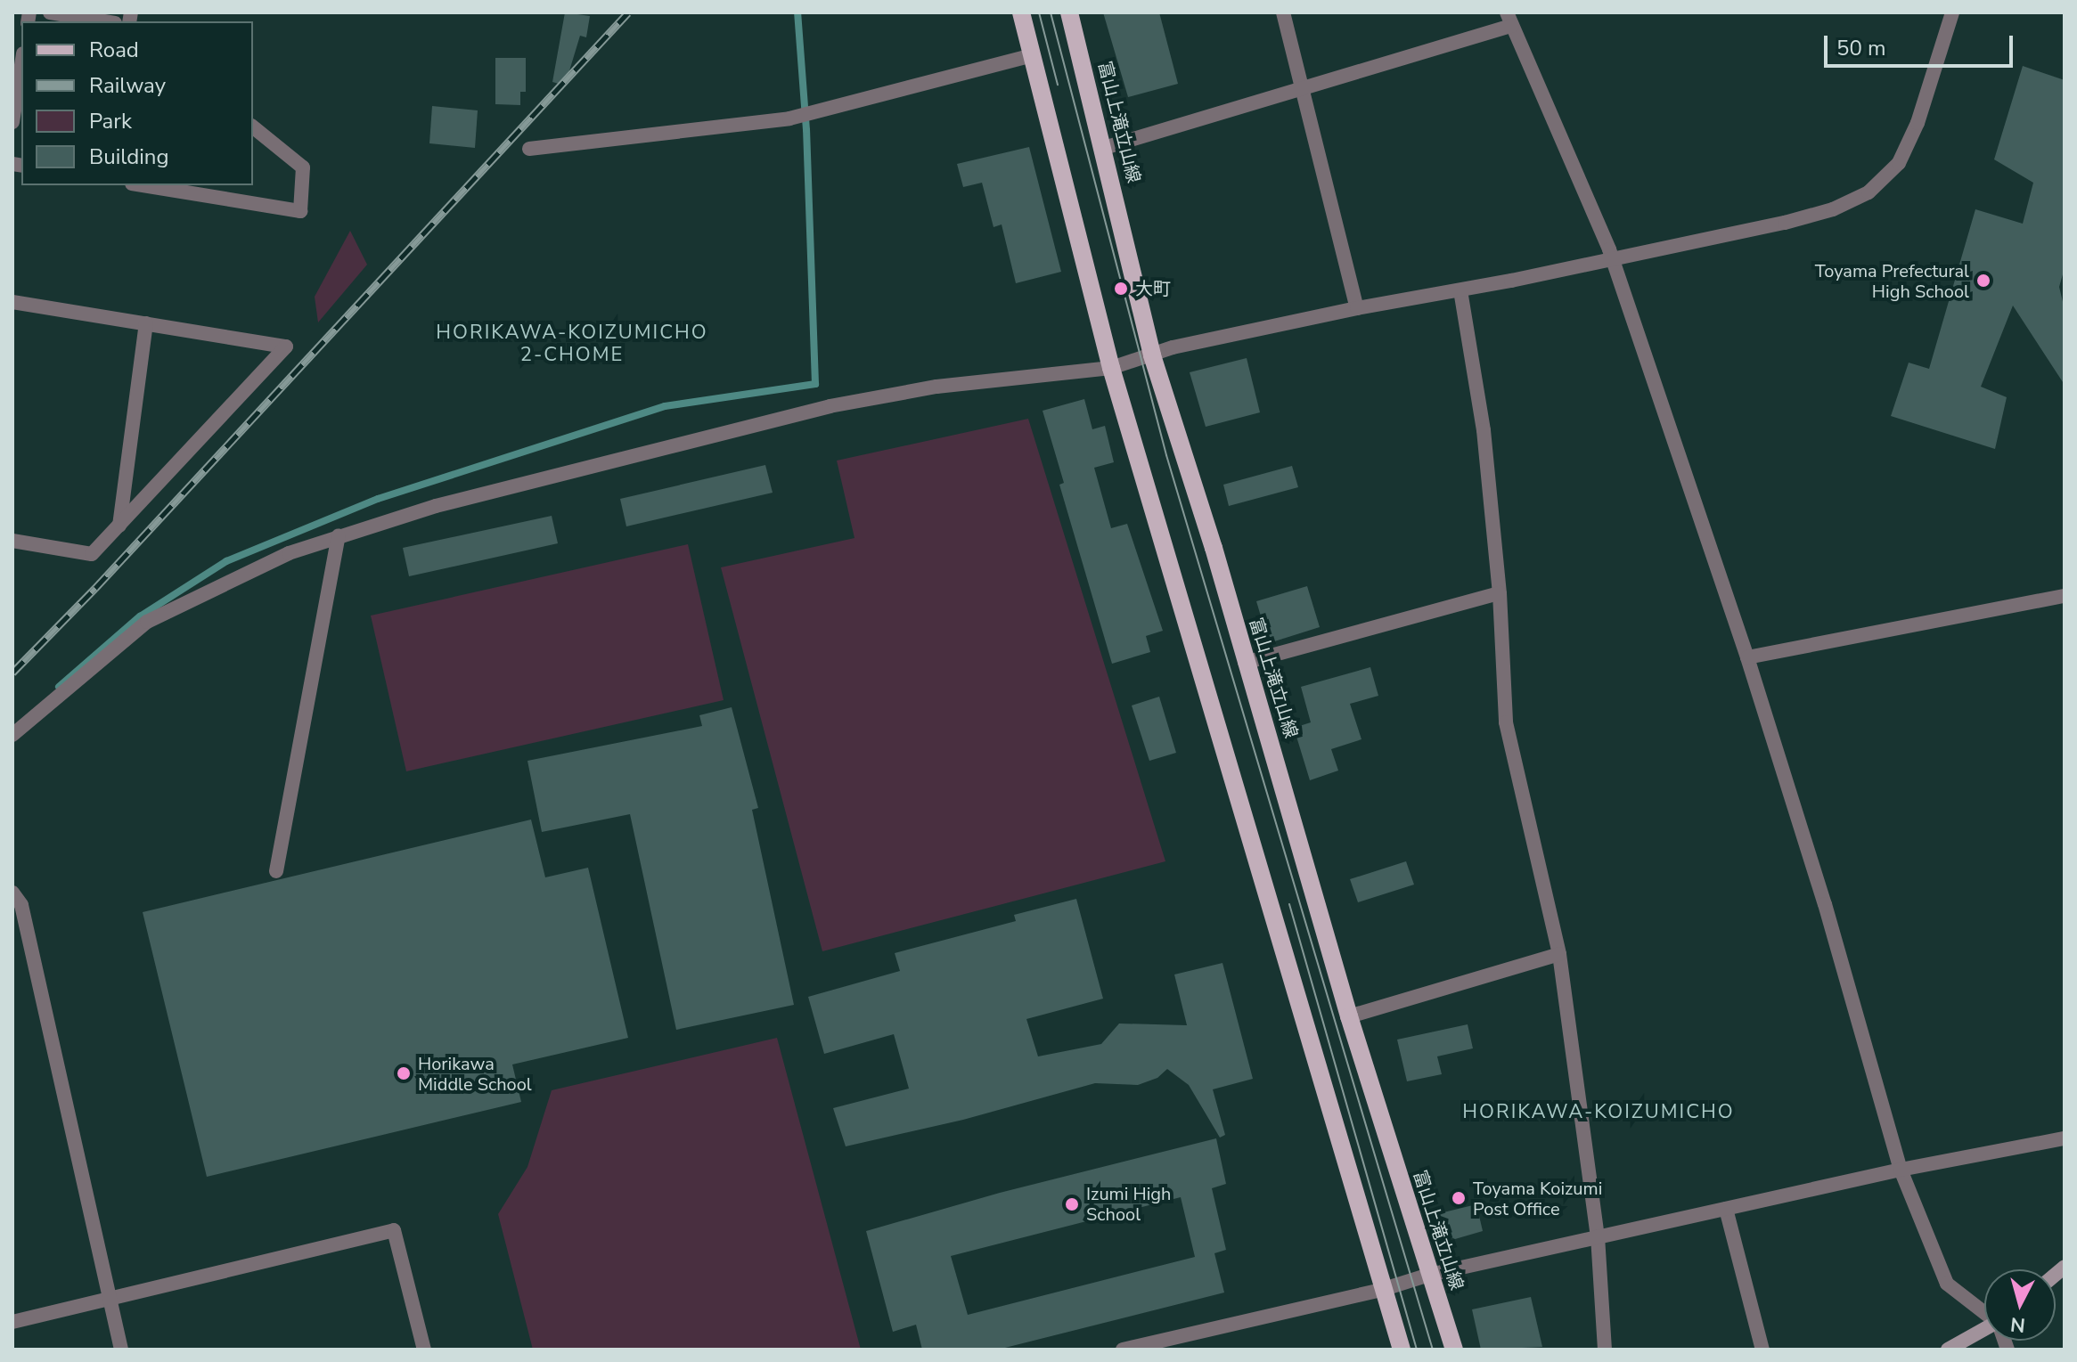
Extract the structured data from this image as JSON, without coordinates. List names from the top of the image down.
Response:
{
  "streets": {
    "main road": ["富山上滝立山線"]
  },
  "districts": ["HORIKAWA-KOIZUMICHO 2-CHOME", "HORIKAWA-KOIZUMICHO"],
  "places": [
    "Toyama Prefectural High School",
    "大町",
    "Horikawa Middle School",
    "Toyama Koizumi Post Office",
    "Izumi High School"
  ],
  "legend": [
    "Road",
    "Railway",
    "Park",
    "Building"
  ],
  "scale_bar": "50 m",
  "north": "bottom"
}
